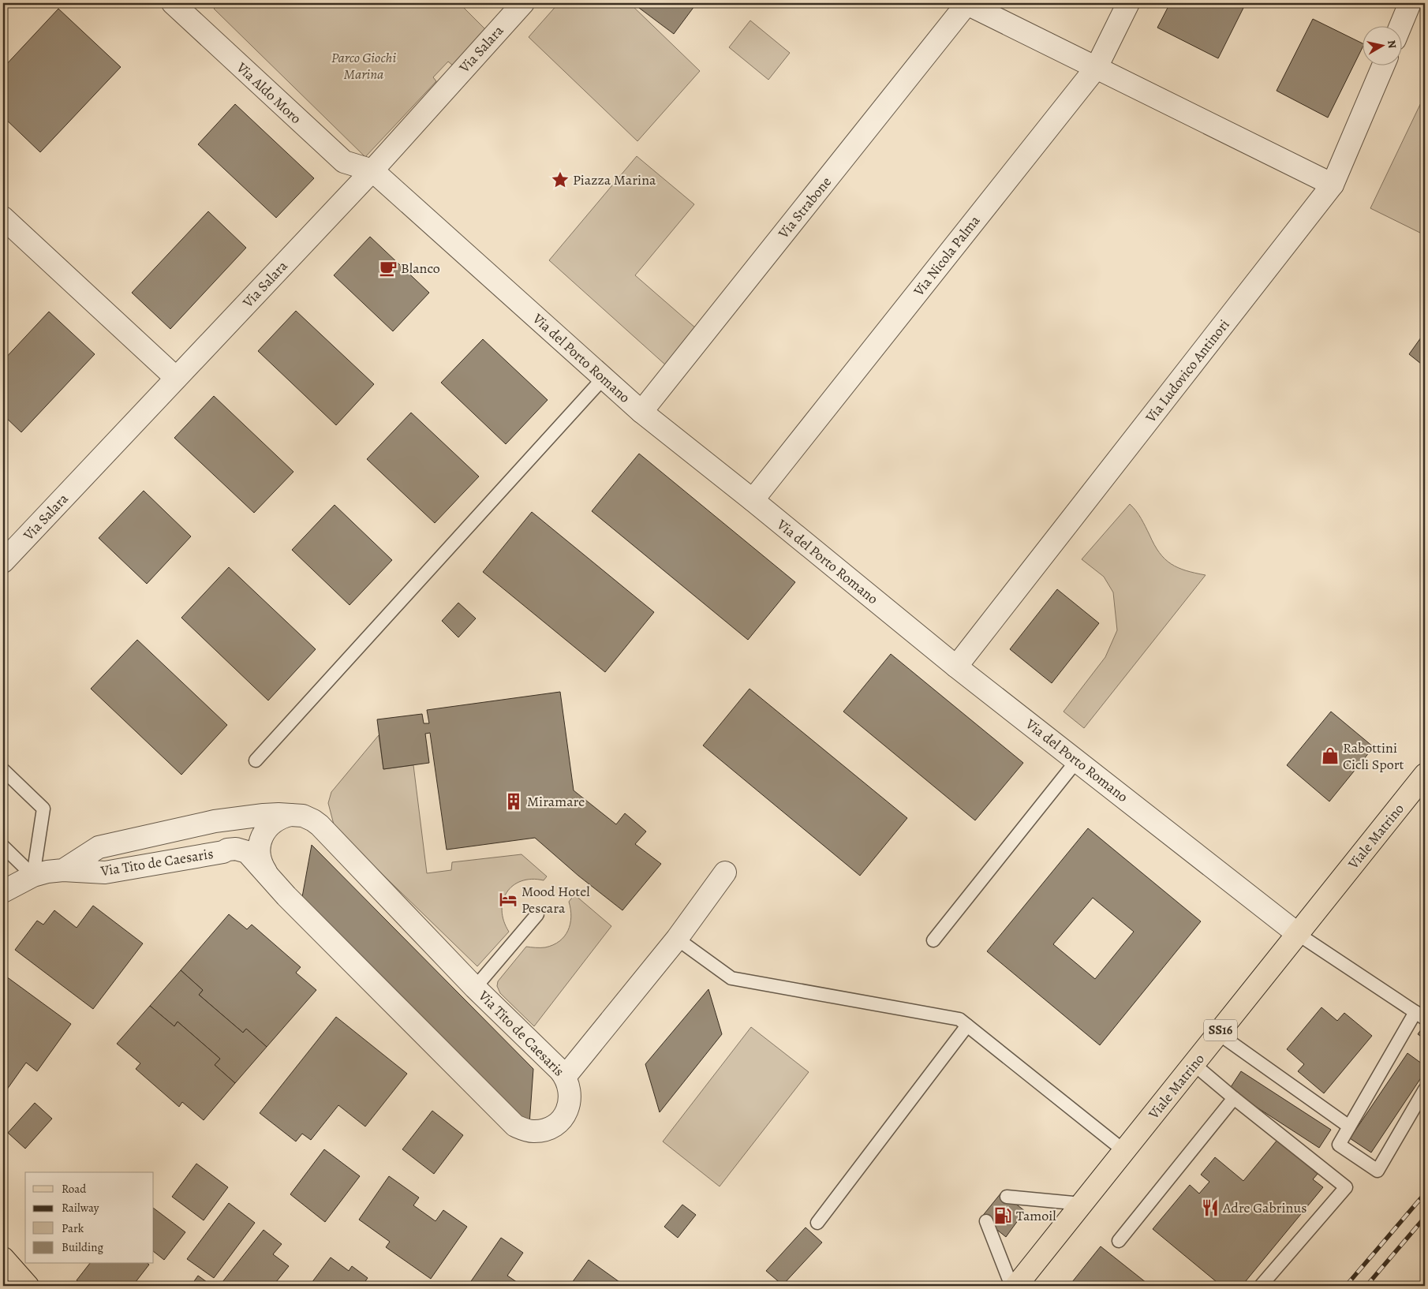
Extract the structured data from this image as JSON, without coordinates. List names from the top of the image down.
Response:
{
  "streets": {
    "main road": ["Viale Matrino", "SS16"],
    "street": [
      "Via Salara",
      "Via Aldo Moro",
      "Via Strabone",
      "Via Nicola Palma",
      "Via del Porto Romano",
      "Via Ludovico Antinori",
      "Via Tito de Caesaris"
    ]
  },
  "crossings": [
    ["Via Salara", "Via Aldo Moro"],
    ["Via Salara", "Via del Porto Romano"],
    ["Via Aldo Moro", "Via del Porto Romano"],
    ["Via Strabone", "Via del Porto Romano"],
    ["Via Nicola Palma", "Via del Porto Romano"],
    ["Via del Porto Romano", "Via Ludovico Antinori"],
    ["Via del Porto Romano", "Viale Matrino"]
  ],
  "parks": ["Parco Giochi Marina"],
  "places": {
    "place": ["Piazza Marina"],
    "cafe": ["Blanco"],
    "shop": ["Rabottini Cicli Sport"],
    "building": ["Miramare"],
    "hotel": ["Mood Hotel Pescara"],
    "restaurant": ["Adre Gabrinus"],
    "fuel station": ["Tamoil"]
  },
  "legend": [
    "Road",
    "Railway",
    "Park",
    "Building"
  ],
  "north": "right"
}
